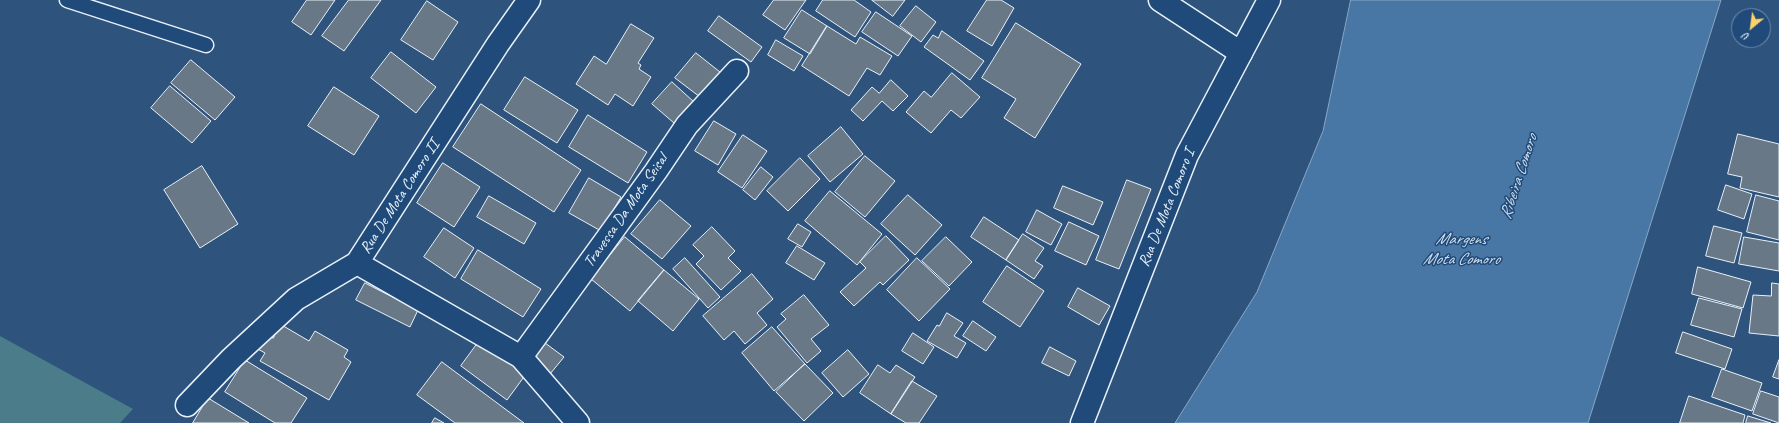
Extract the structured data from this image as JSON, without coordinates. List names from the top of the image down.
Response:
{
  "streets": {
    "street": ["Rua De Mota Comoro II", "Rua De Mota Comoro I", "Travessa Da Mota Seisal"]
  },
  "crossings": [
    ["Rua De Mota Comoro II", "Travessa Da Mota Seisal"]
  ],
  "water": ["Ribeira Comoro", "Margens Mota Comoro"],
  "north": "bottom left"
}
